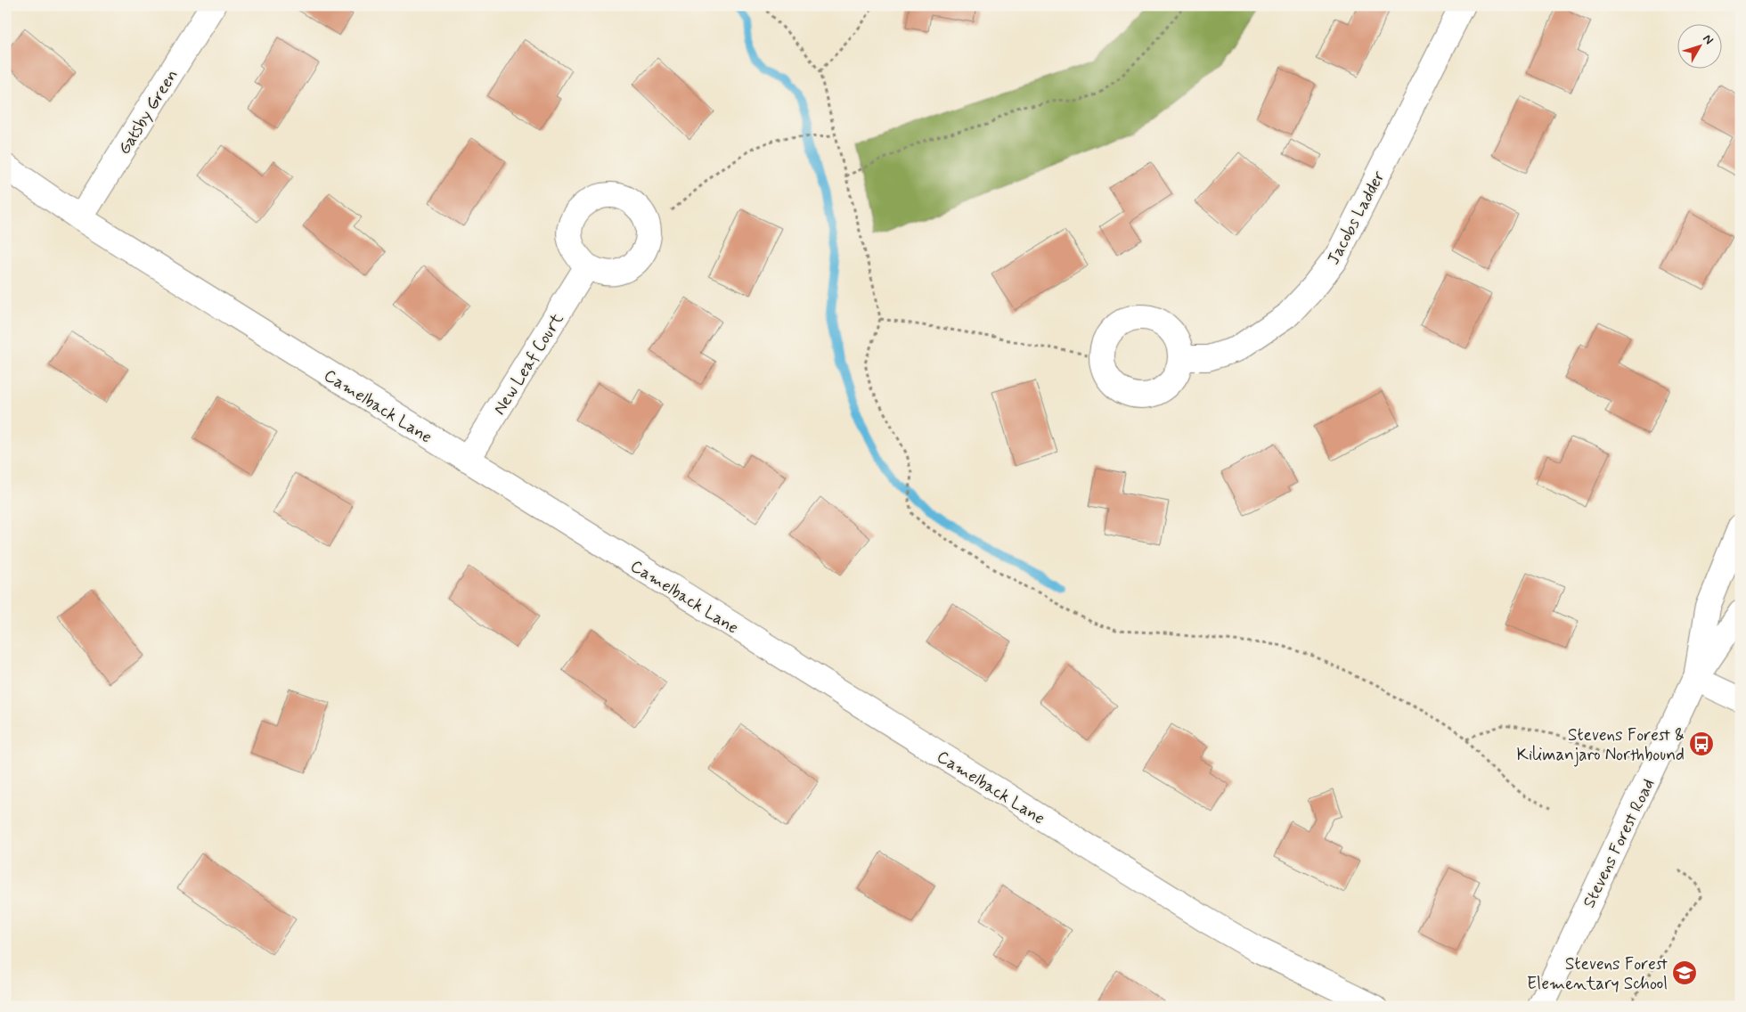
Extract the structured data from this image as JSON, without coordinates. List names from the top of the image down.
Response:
{
  "streets": {
    "street": [
      "Gatsby Green",
      "Jacobs Ladder",
      "New Leaf Court",
      "Camelback Lane",
      "Stevens Forest Road"
    ]
  },
  "crossings": [
    ["Gatsby Green", "Camelback Lane"],
    ["New Leaf Court", "Camelback Lane"]
  ],
  "places": {
    "bus stop": ["Stevens Forest & Kilimanjaro Northbound"],
    "school or university": ["Stevens Forest Elementary School"]
  },
  "north": "top right"
}
